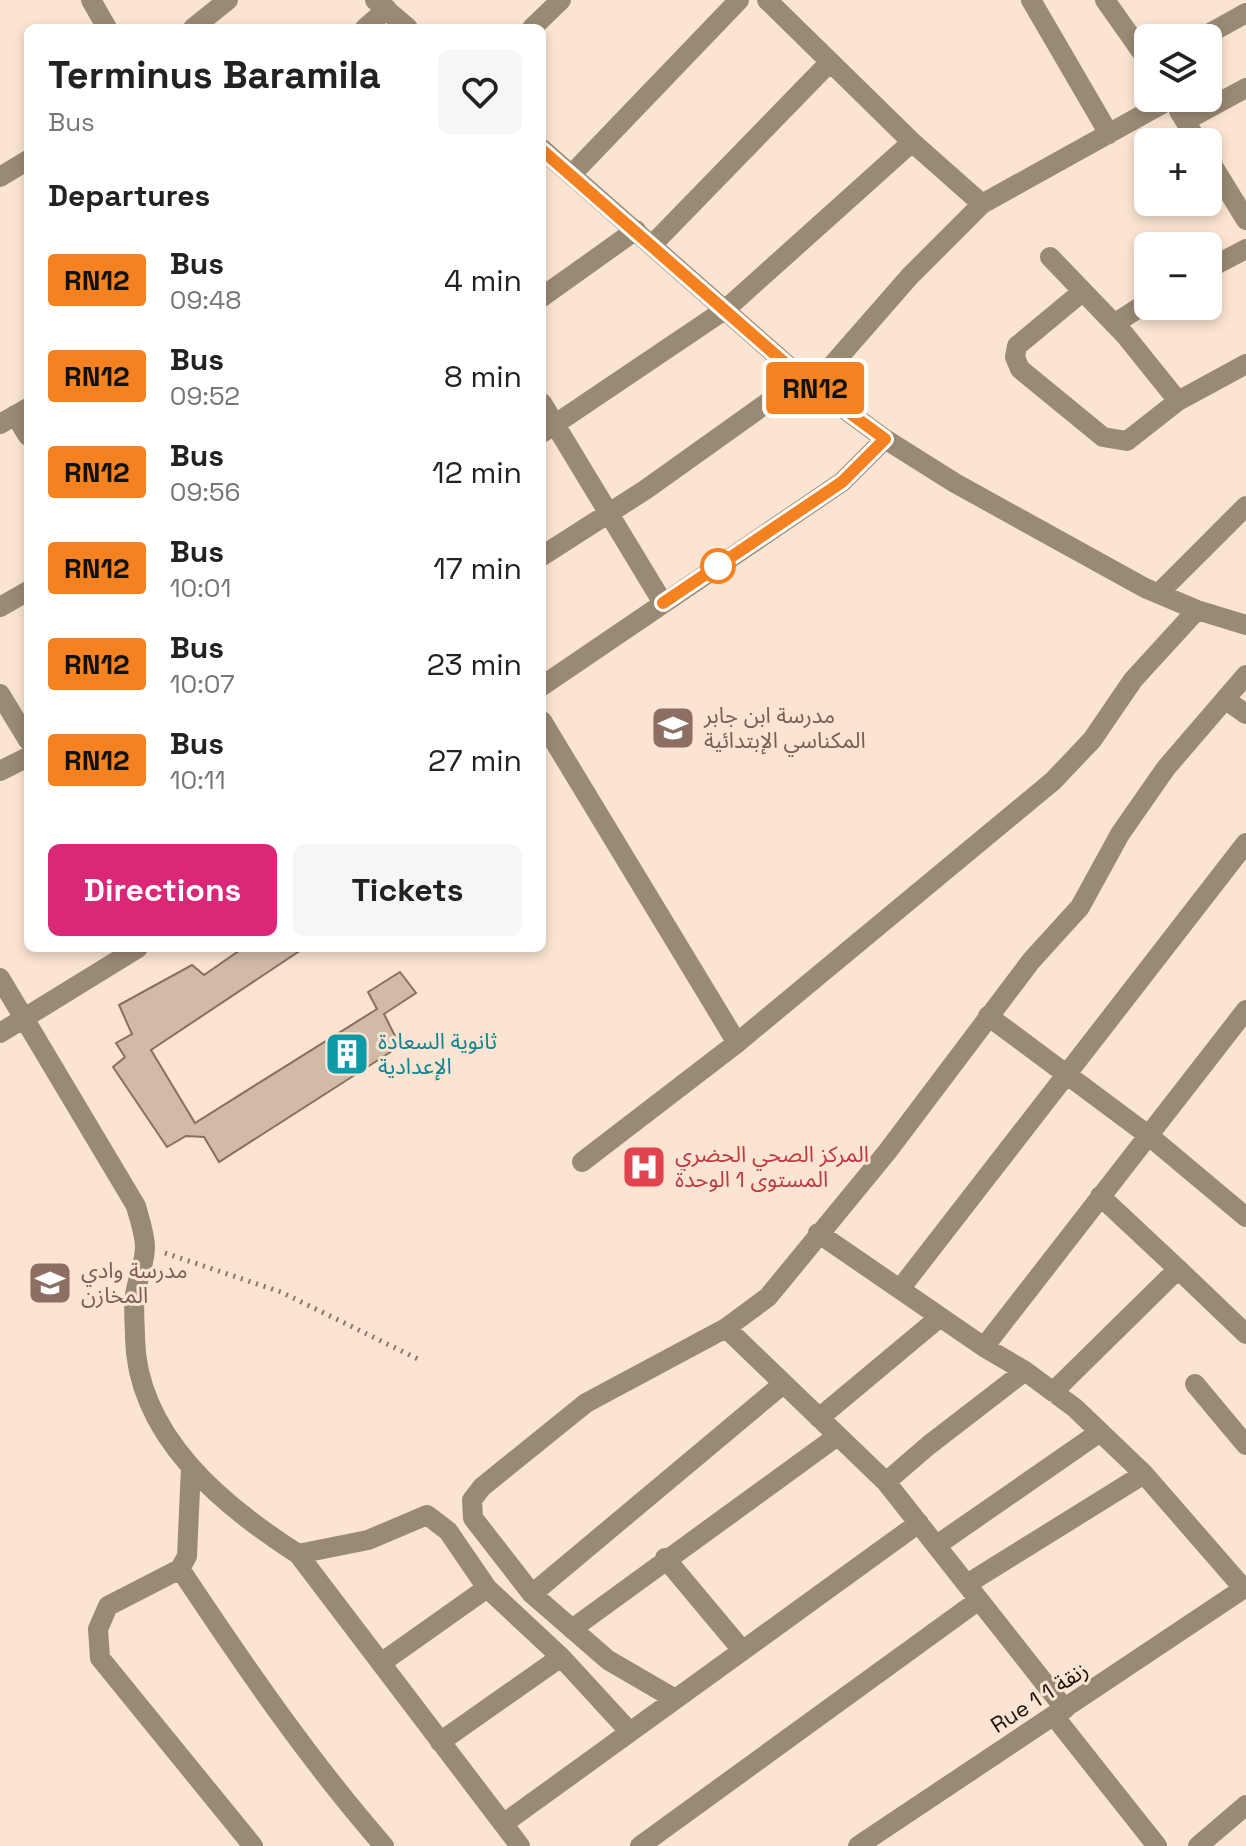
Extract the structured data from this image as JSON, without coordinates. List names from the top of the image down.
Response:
{
  "streets": {
    "street": ["Rue 1 زنقة 1"]
  },
  "places": {
    "school or university": ["مدرسة ابن جابر المكناسي الإبتدائية", "مدرسة وادي المخازن"],
    "building": ["ثانوية السعادة الإعدادية"],
    "hospital": ["المركز الصحي الحضري المستوى 1 الوحدة"]
  },
  "lines": ["bus line RN12"],
  "page": {
    "on_map": "RN12",
    "map_buttons": ["+", "−"],
    "heading": [
      ["Terminus Baramila", "Bus"],
      "Departures"
    ],
    "list": [
      {
        "mark": "RN12",
        "name": "Bus",
        "note": "09:48",
        "value": "4 min"
      },
      {
        "mark": "RN12",
        "name": "Bus",
        "note": "09:52",
        "value": "8 min"
      },
      {
        "mark": "RN12",
        "name": "Bus",
        "note": "09:56",
        "value": "12 min"
      },
      {
        "mark": "RN12",
        "name": "Bus",
        "note": "10:01",
        "value": "17 min"
      },
      {
        "mark": "RN12",
        "name": "Bus",
        "note": "10:07",
        "value": "23 min"
      },
      {
        "mark": "RN12",
        "name": "Bus",
        "note": "10:11",
        "value": "27 min"
      }
    ],
    "buttons": ["Directions", "Tickets"]
  }
}
